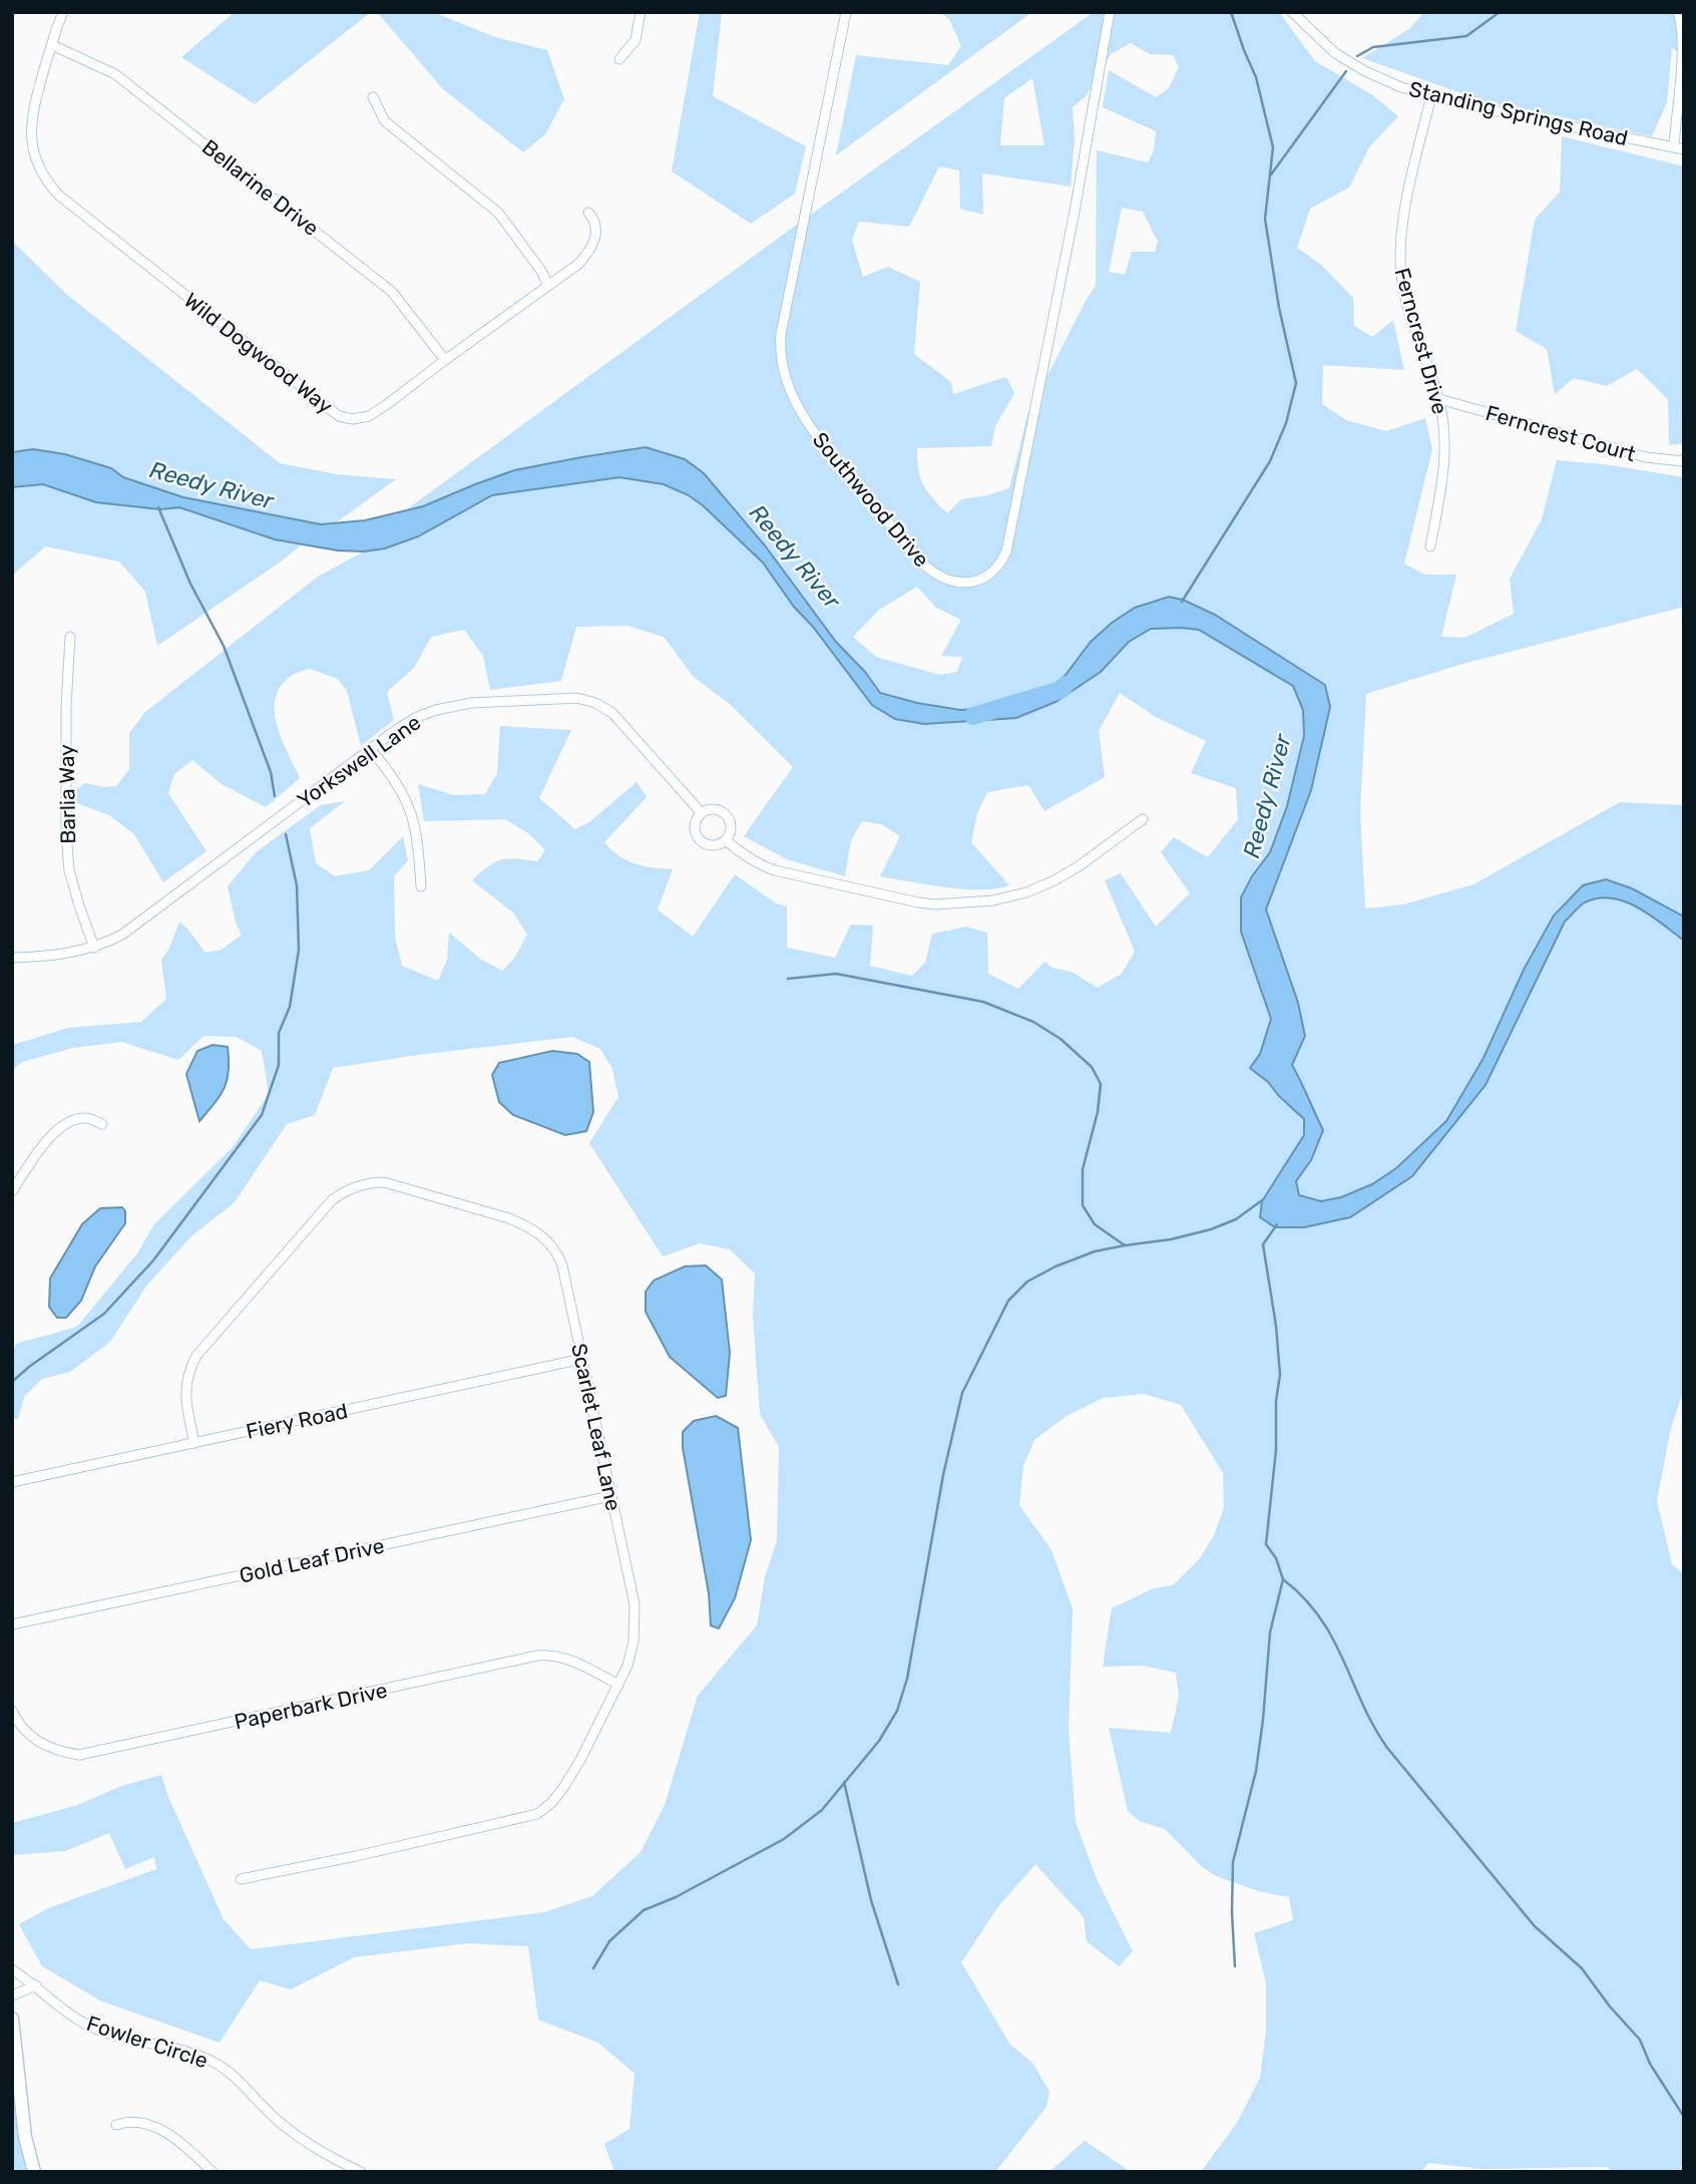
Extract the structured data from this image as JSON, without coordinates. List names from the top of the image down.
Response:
{
  "streets": {
    "street": [
      "Standing Springs Road",
      "Bellarine Drive",
      "Ferncrest Drive",
      "Wild Dogwood Way",
      "Ferncrest Court",
      "Southwood Drive",
      "Yorkswell Lane",
      "Barlia Way",
      "Fiery Road",
      "Scarlet Leaf Lane",
      "Gold Leaf Drive",
      "Paperbark Drive",
      "Fowler Circle"
    ]
  },
  "crossings": [
    ["Standing Springs Road", "Ferncrest Drive"],
    ["Bellarine Drive", "Wild Dogwood Way"],
    ["Ferncrest Drive", "Ferncrest Court"],
    ["Yorkswell Lane", "Barlia Way"],
    ["Fiery Road", "Scarlet Leaf Lane"],
    ["Scarlet Leaf Lane", "Gold Leaf Drive"],
    ["Scarlet Leaf Lane", "Paperbark Drive"]
  ],
  "water": ["Reedy River"]
}
